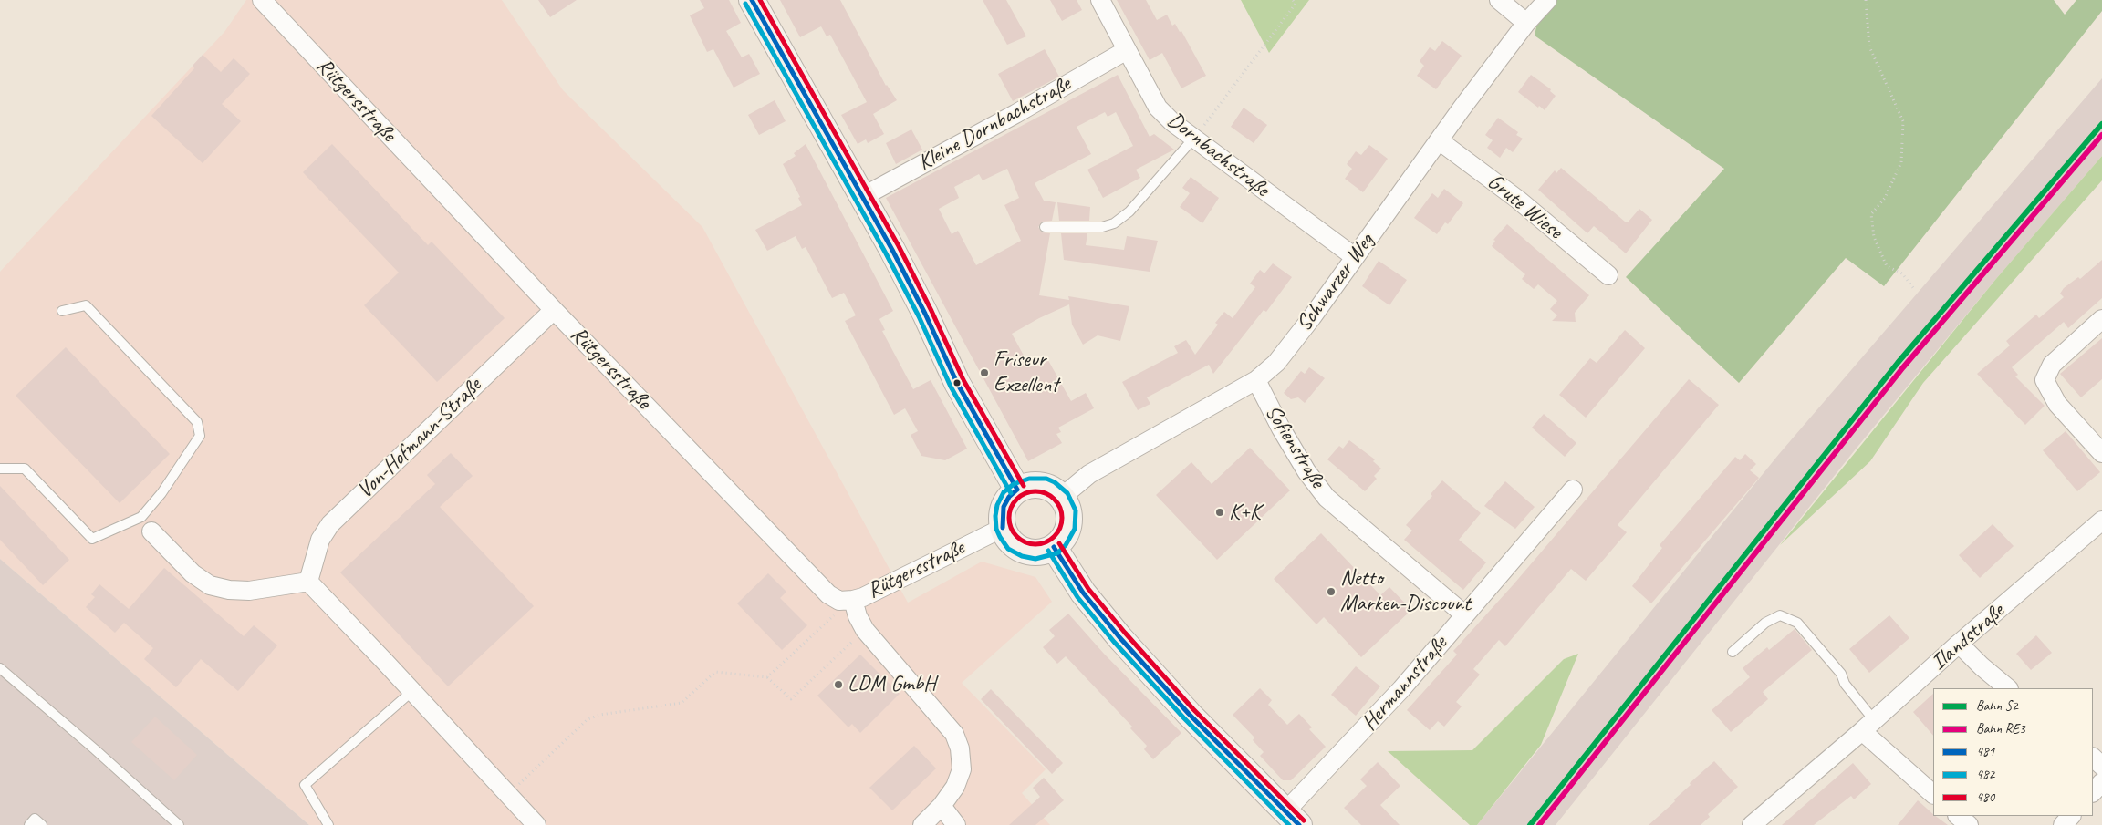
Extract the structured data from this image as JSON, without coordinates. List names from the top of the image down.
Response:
{
  "streets": {
    "street": [
      "Rütgersstraße",
      "Kleine Dornbachstraße",
      "Dornbachstraße",
      "Grute Wiese",
      "Schwarzer Weg",
      "Von-Hofmann-Straße",
      "Sofienstraße",
      "Ilandstraße",
      "Hermannstraße"
    ]
  },
  "crossings": [
    ["Rütgersstraße", "Schwarzer Weg"],
    ["Rütgersstraße", "Von-Hofmann-Straße"],
    ["Kleine Dornbachstraße", "Dornbachstraße"],
    ["Dornbachstraße", "Schwarzer Weg"],
    ["Grute Wiese", "Schwarzer Weg"],
    ["Schwarzer Weg", "Sofienstraße"],
    ["Sofienstraße", "Hermannstraße"]
  ],
  "places": [
    "Friseur Exzellent",
    "K+K",
    "Netto Marken-Discount",
    "LDM GmbH"
  ],
  "lines": [
    "transit line 481",
    "transit line 480",
    "transit line 482",
    "rail line S2",
    "rail line RE3"
  ],
  "legend": [
    "Bahn S2",
    "Bahn RE3",
    "481",
    "482",
    "480"
  ]
}
